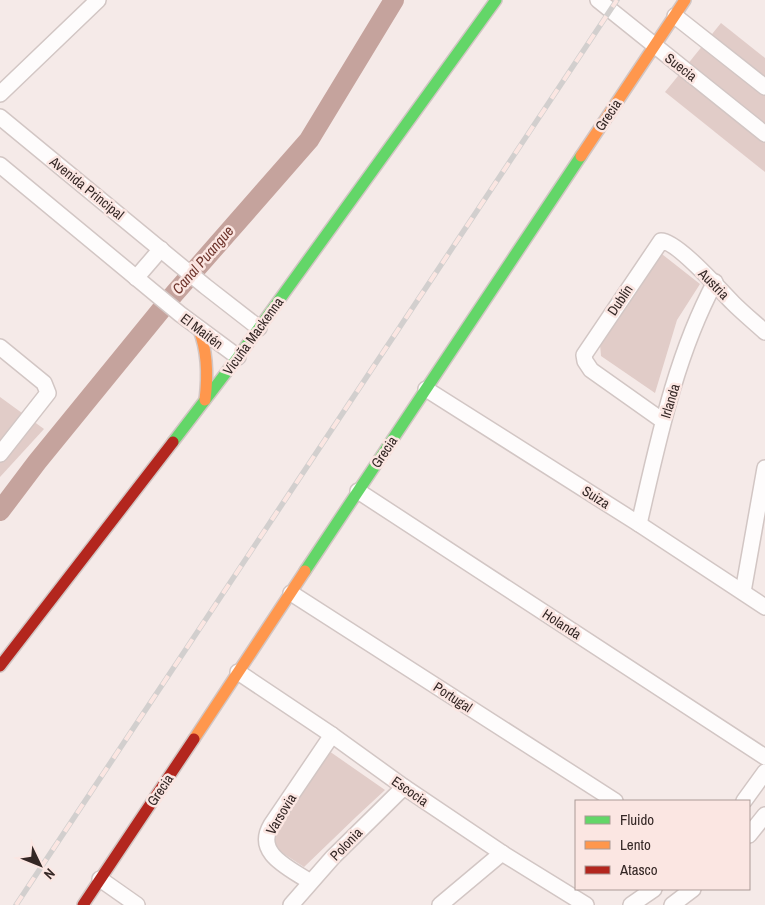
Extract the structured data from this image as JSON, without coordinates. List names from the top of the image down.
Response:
{
  "streets": {
    "street": [
      "Suecia",
      "Grecia",
      "Avenida Principal",
      "Austria",
      "Dublín",
      "El Maitén",
      "Vicuña Mackenna",
      "Irlanda",
      "Suiza",
      "Holanda",
      "Portugal",
      "Escocia",
      "Varsovia",
      "Polonia"
    ]
  },
  "crossings": [
    ["Suecia", "Grecia"],
    ["Grecia", "Suiza"],
    ["Grecia", "Holanda"],
    ["Grecia", "Portugal"],
    ["Grecia", "Escocia"],
    ["Avenida Principal", "Vicuña Mackenna"],
    ["Austria", "Dublín"],
    ["Austria", "Irlanda"],
    ["Dublín", "Irlanda"],
    ["El Maitén", "Vicuña Mackenna"],
    ["Irlanda", "Suiza"],
    ["Escocia", "Varsovia"],
    ["Escocia", "Polonia"],
    ["Varsovia", "Polonia"]
  ],
  "water": ["Canal Puangue"],
  "legend": ["Fluido", "Lento", "Atasco"],
  "north": "bottom right"
}
